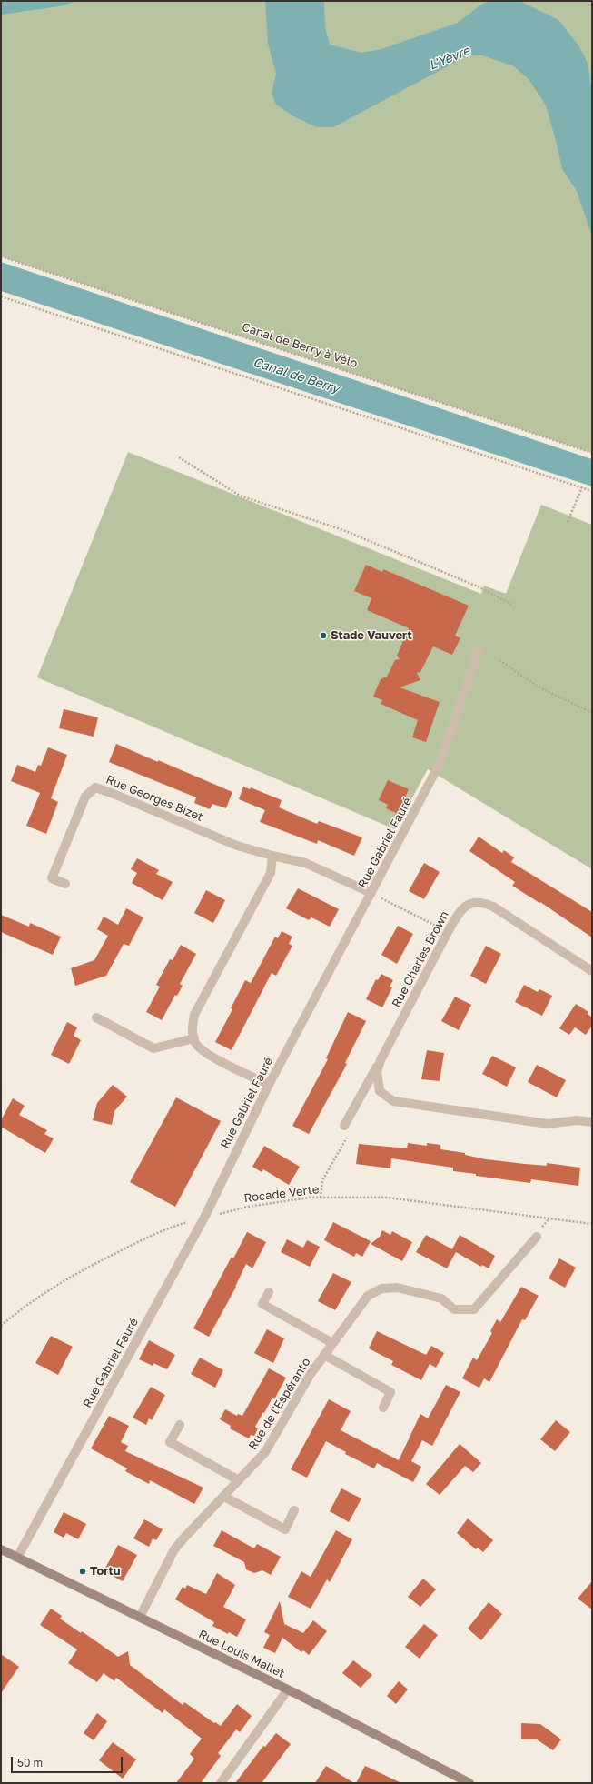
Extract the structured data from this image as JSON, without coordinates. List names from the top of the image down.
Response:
{
  "streets": {
    "main road": ["Rue Louis Mallet"],
    "street": [
      "Rue Georges Bizet",
      "Rue Gabriel Fauré",
      "Rue Charles Brown",
      "Rue de l'Espéranto"
    ],
    "path": ["Canal de Berry à Vélo", "Rocade Verte"]
  },
  "crossings": [
    ["Rue Georges Bizet", "Rue Gabriel Fauré"],
    ["Rue Gabriel Fauré", "Rocade Verte"],
    ["Rue Gabriel Fauré", "Rue Louis Mallet"],
    ["Rue de l'Espéranto", "Rue Louis Mallet"]
  ],
  "water": ["L'Yèvre", "Canal de Berry"],
  "places": ["Stade Vauvert", "Tortu"],
  "scale_bar": "50 m"
}
